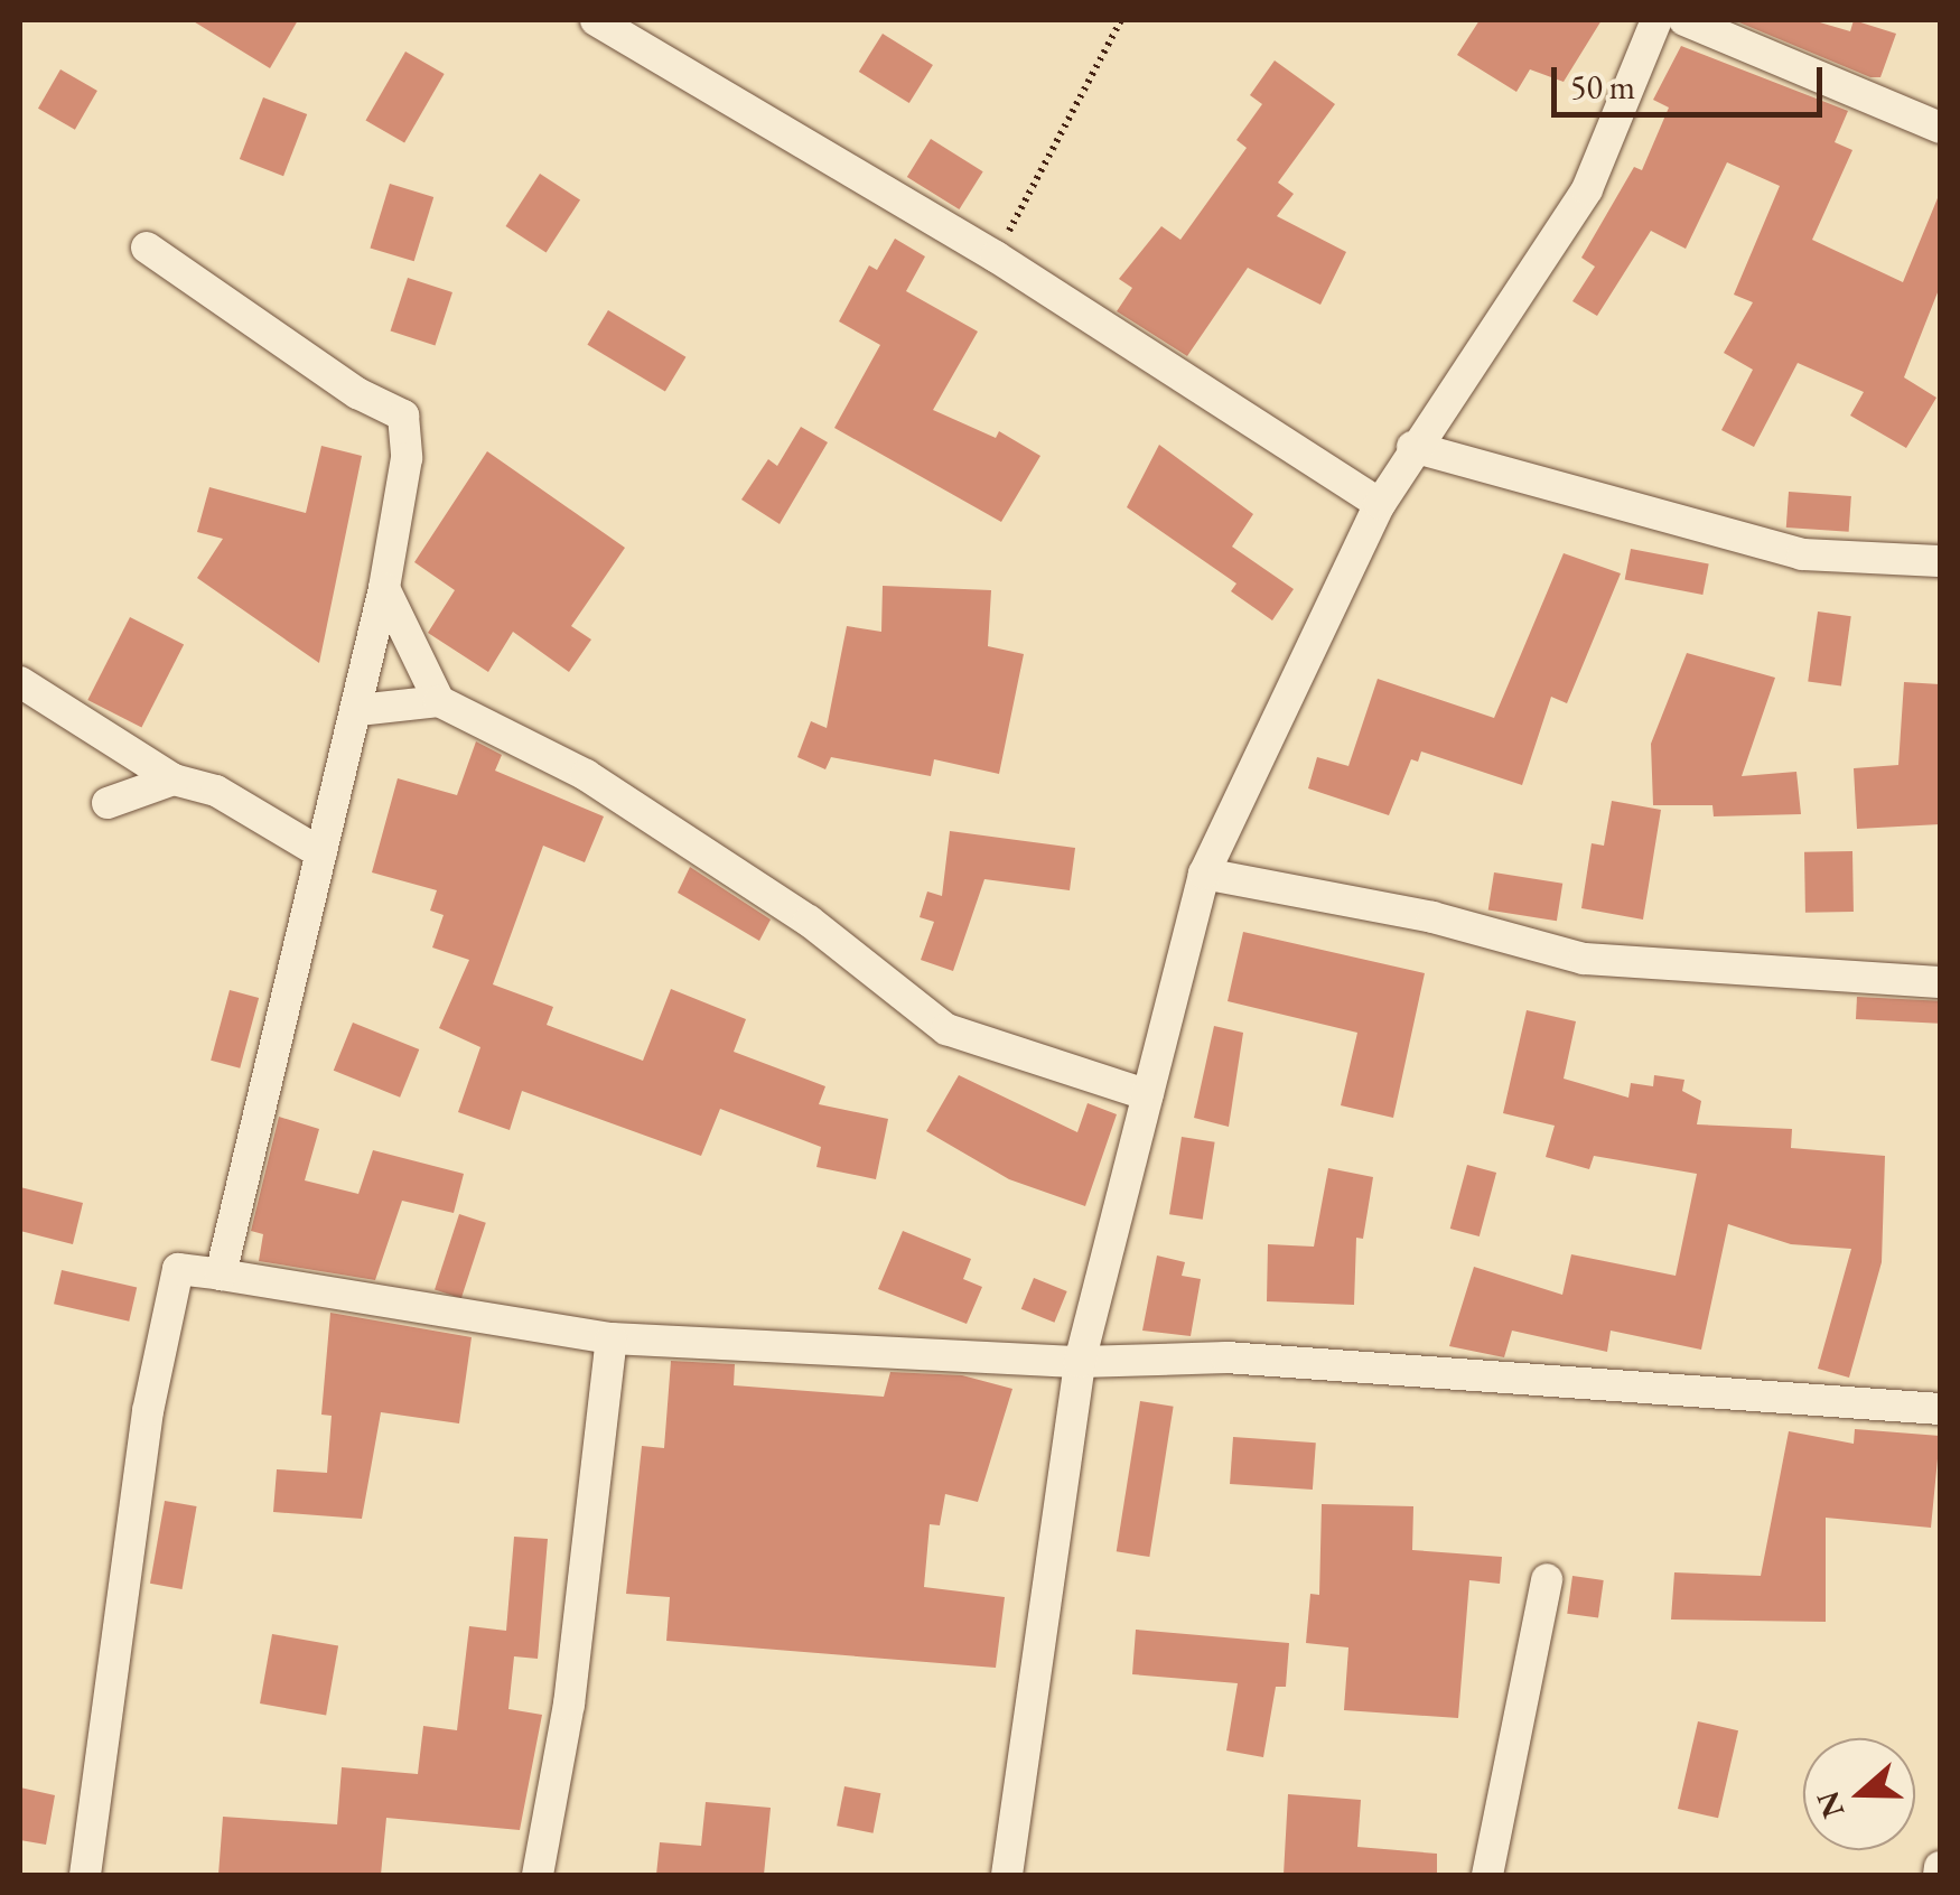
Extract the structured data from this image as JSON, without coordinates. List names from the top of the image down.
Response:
{
  "scale_bar": "50 m",
  "north": "left"
}
